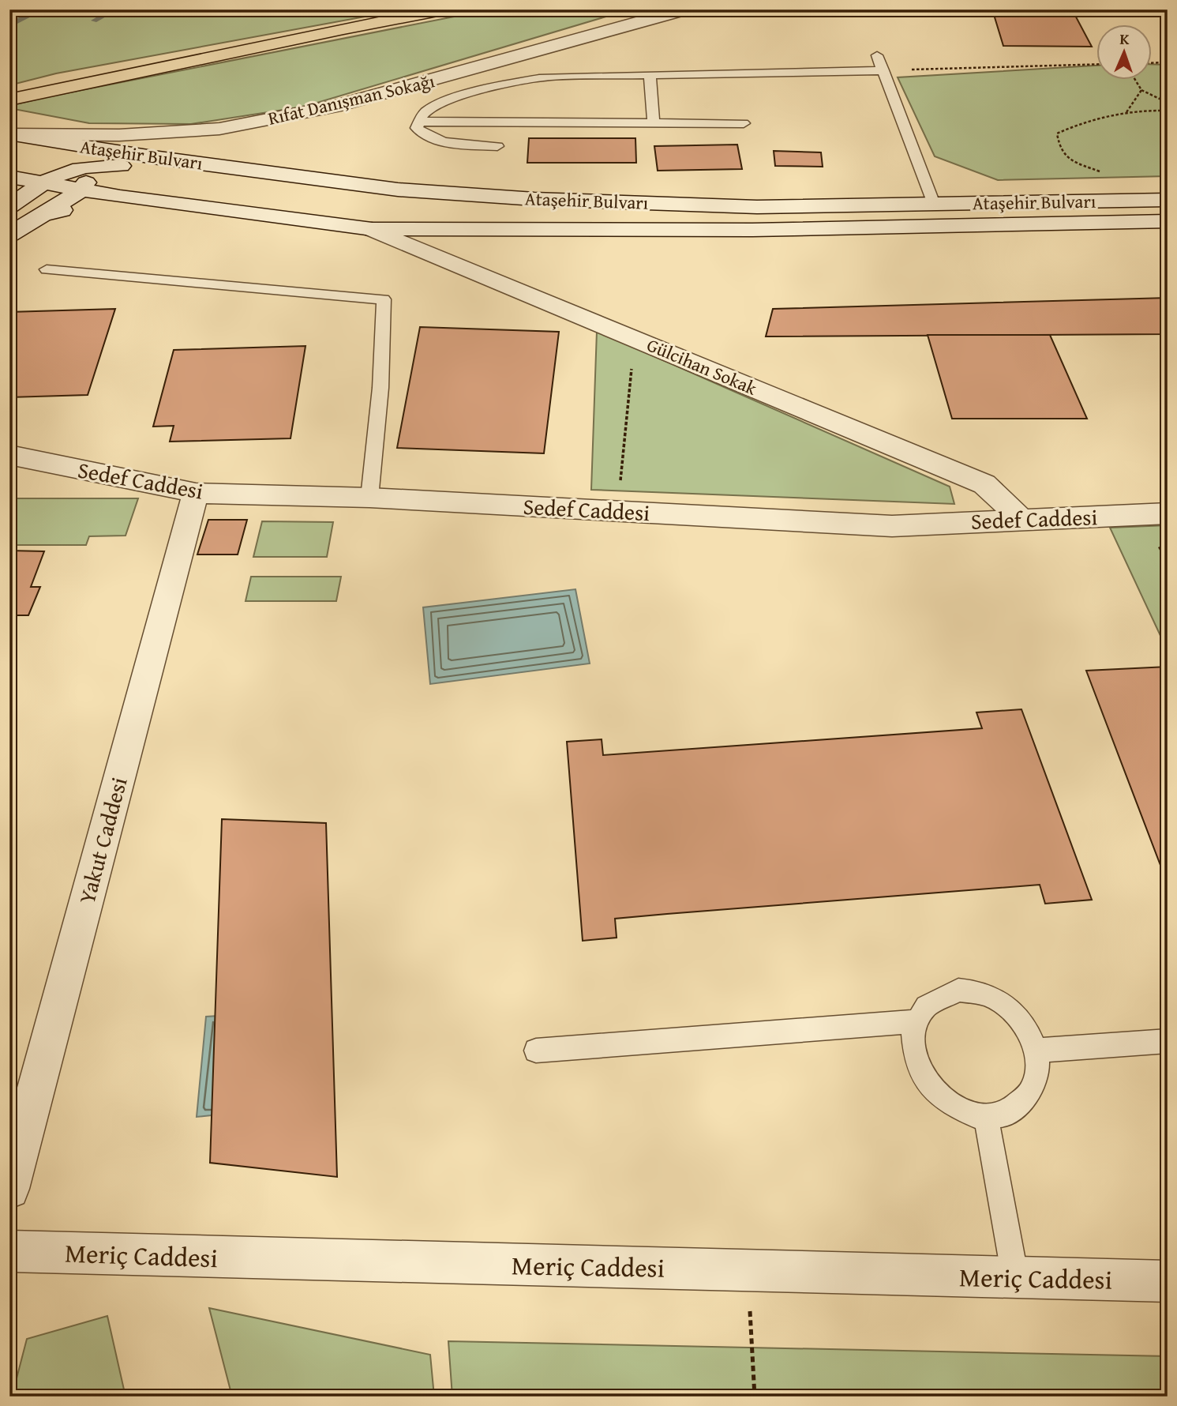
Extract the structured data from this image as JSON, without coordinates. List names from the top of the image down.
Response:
{
  "streets": {
    "street": [
      "Rıfat Danışman Sokağı",
      "Ataşehir Bulvarı",
      "Gülcihan Sokak",
      "Sedef Caddesi",
      "Yakut Caddesi",
      "Meriç Caddesi"
    ]
  },
  "crossings": [
    ["Rıfat Danışman Sokağı", "Ataşehir Bulvarı"],
    ["Ataşehir Bulvarı", "Gülcihan Sokak"],
    ["Gülcihan Sokak", "Sedef Caddesi"],
    ["Sedef Caddesi", "Yakut Caddesi"]
  ],
  "north": "top"
}
